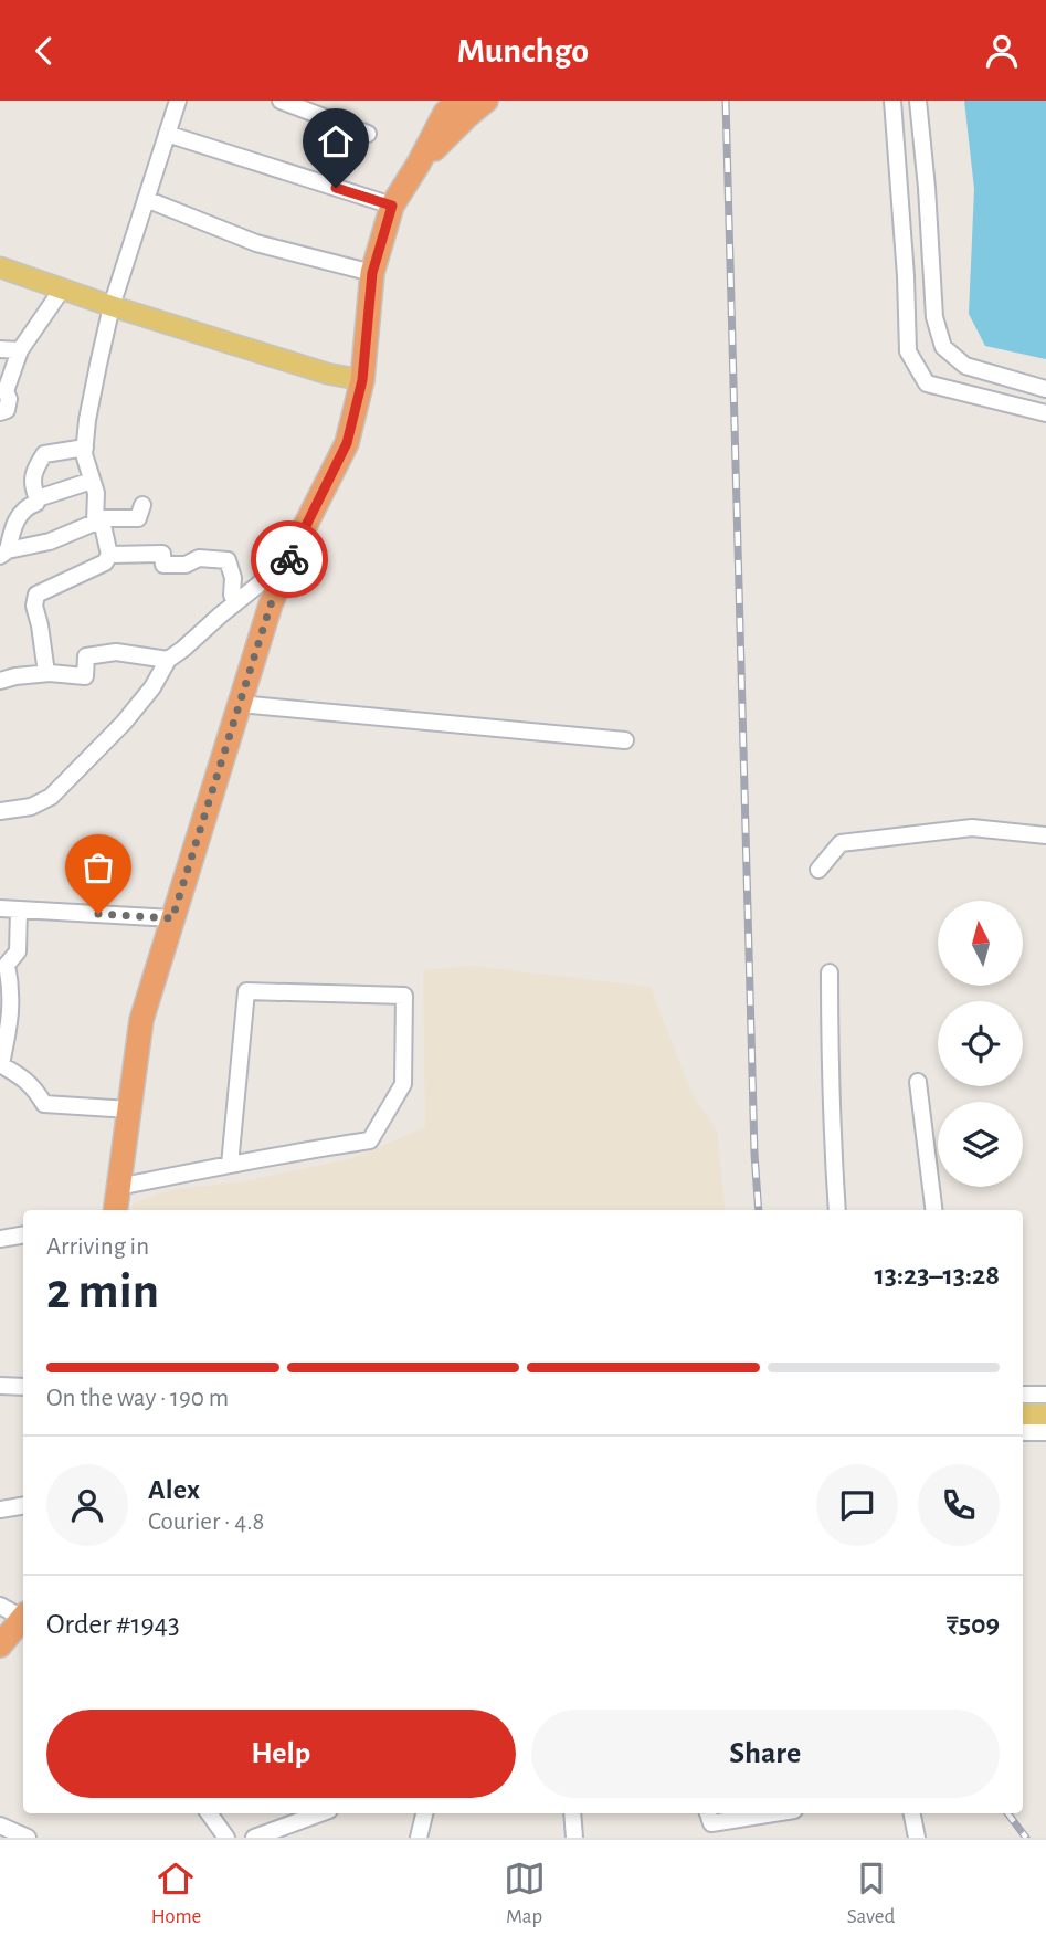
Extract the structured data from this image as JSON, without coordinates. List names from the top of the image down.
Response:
{
  "north": "top",
  "page": {
    "header": "Munchgo",
    "heading": ["2 min", "Arriving in", "13:23–13:28"],
    "panel": [
      "Alex",
      "Courier · 4.8",
      "Order #1943",
      "₹509"
    ],
    "bar": "On the way · 190 m",
    "buttons": ["Help", "Share"],
    "tabs": ["Home", "Map", "Saved"]
  }
}
